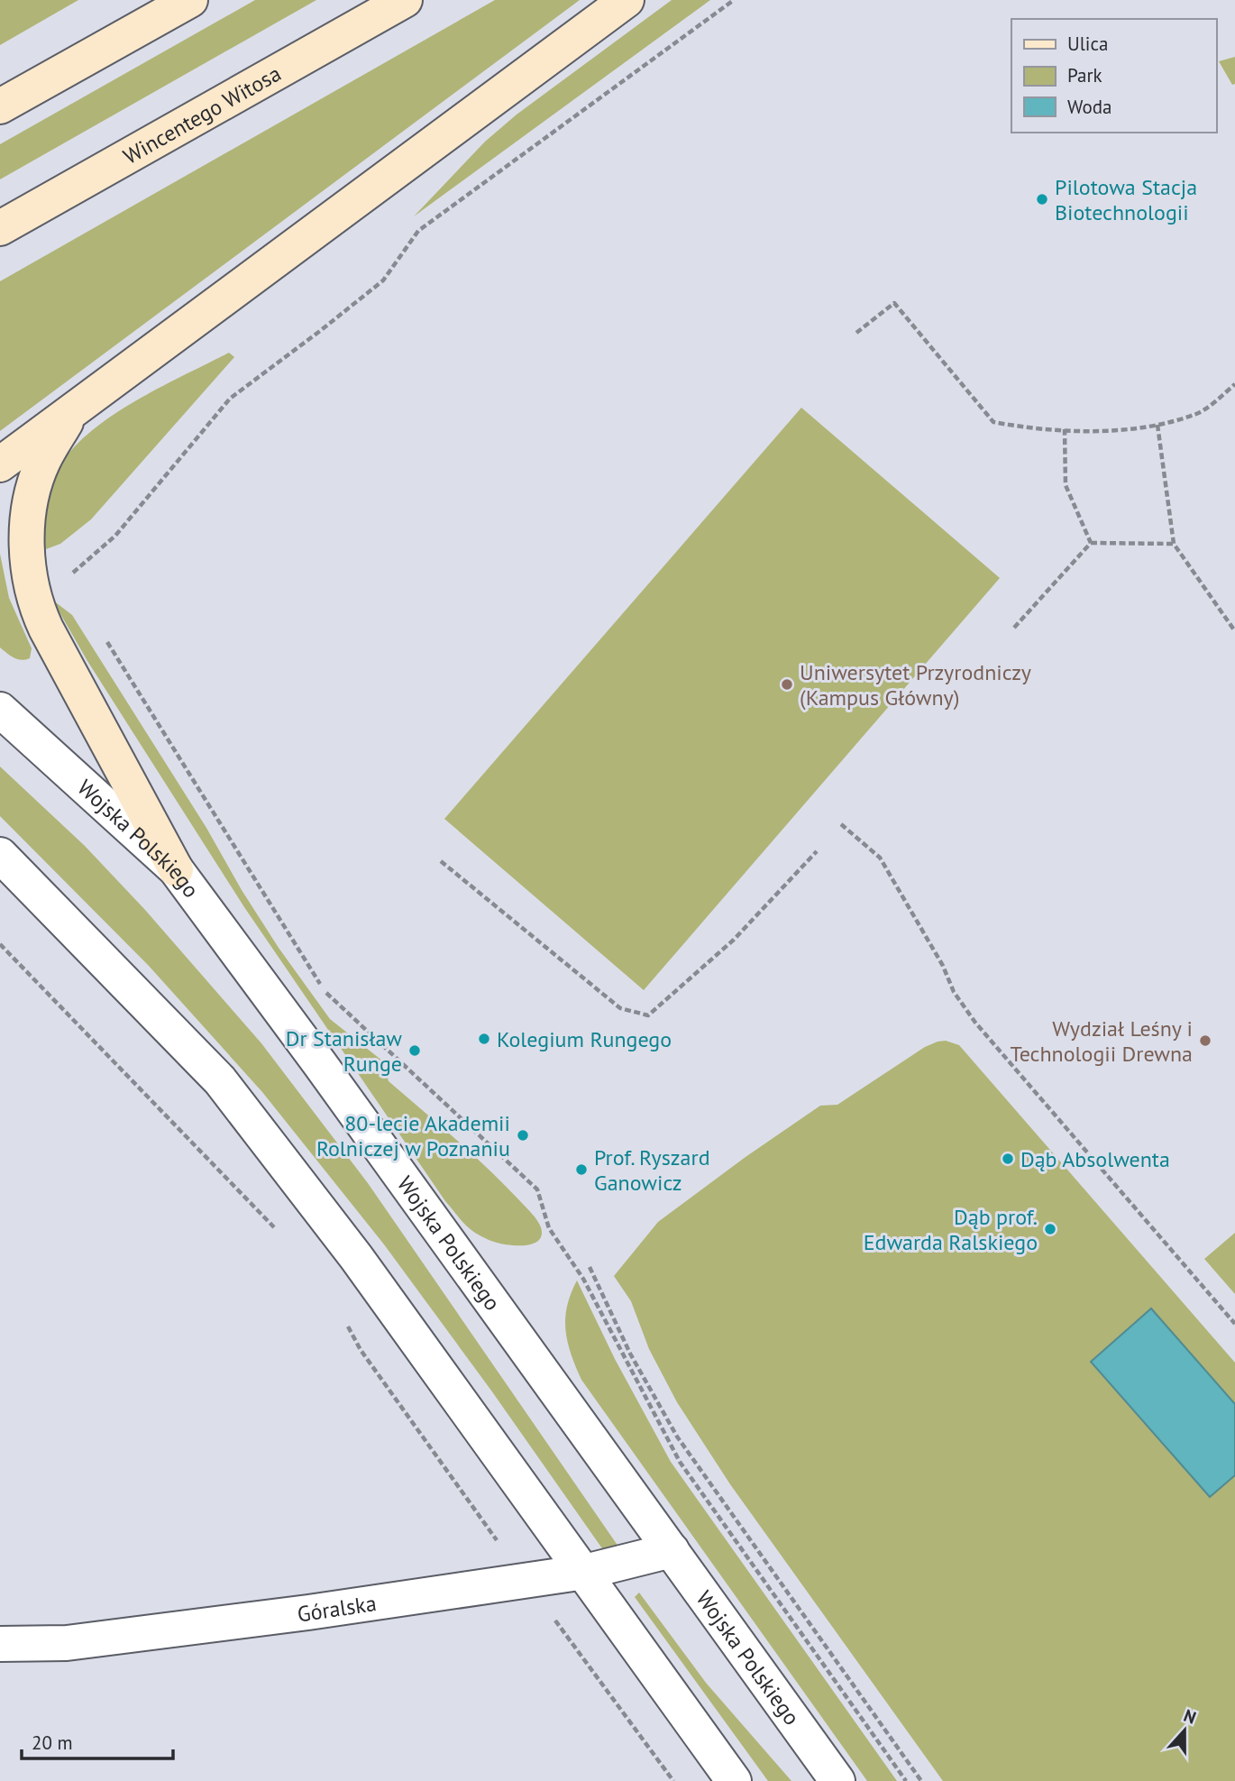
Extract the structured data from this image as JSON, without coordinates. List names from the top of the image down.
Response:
{
  "streets": {
    "main road": ["Wincentego Witosa"],
    "street": ["Wojska Polskiego", "Góralska"]
  },
  "crossings": [
    ["Wojska Polskiego", "Góralska"]
  ],
  "places": [
    "Pilotowa Stacja Biotechnologii",
    "Uniwersytet Przyrodniczy (Kampus Główny)",
    "Kolegium Rungego",
    "Wydział Leśny i Technologii Drewna",
    "Dr Stanisław Runge",
    "80-lecie Akademii Rolniczej w Poznaniu",
    "Dąb Absolwenta",
    "Prof. Ryszard Ganowicz",
    "Dąb prof. Edwarda Ralskiego"
  ],
  "legend": ["Ulica", "Park", "Woda"],
  "scale_bar": "20 m",
  "north": "top"
}
